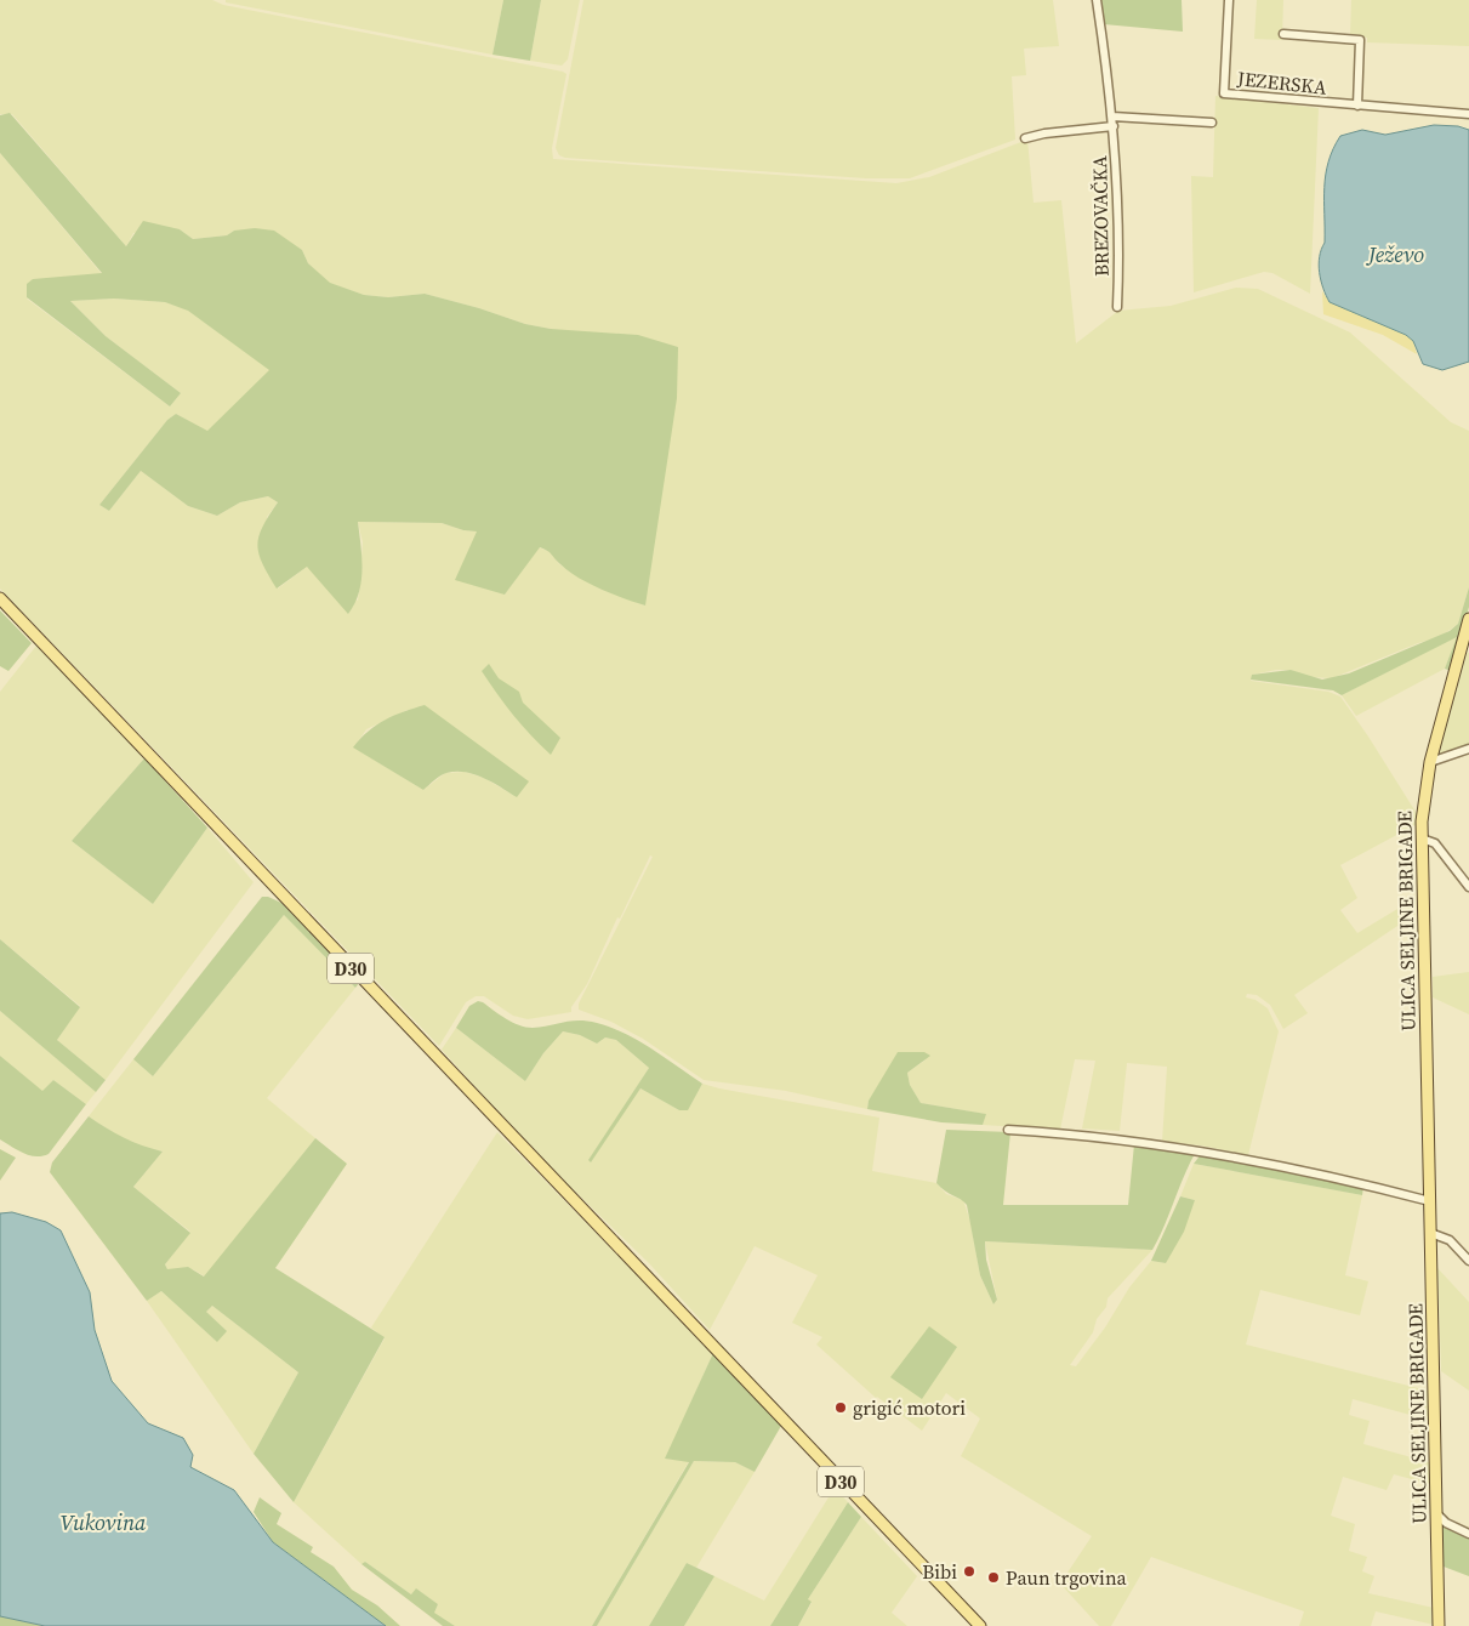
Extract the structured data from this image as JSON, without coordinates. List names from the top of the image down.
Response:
{
  "streets": {
    "main road": ["ULICA SELJINE BRIGADE", "D30"],
    "street": ["JEZERSKA", "BREZOVAČKA"]
  },
  "water": ["Ježevo", "Vukovina"],
  "places": ["grigić motori", "Bibi", "Paun trgovina"]
}
